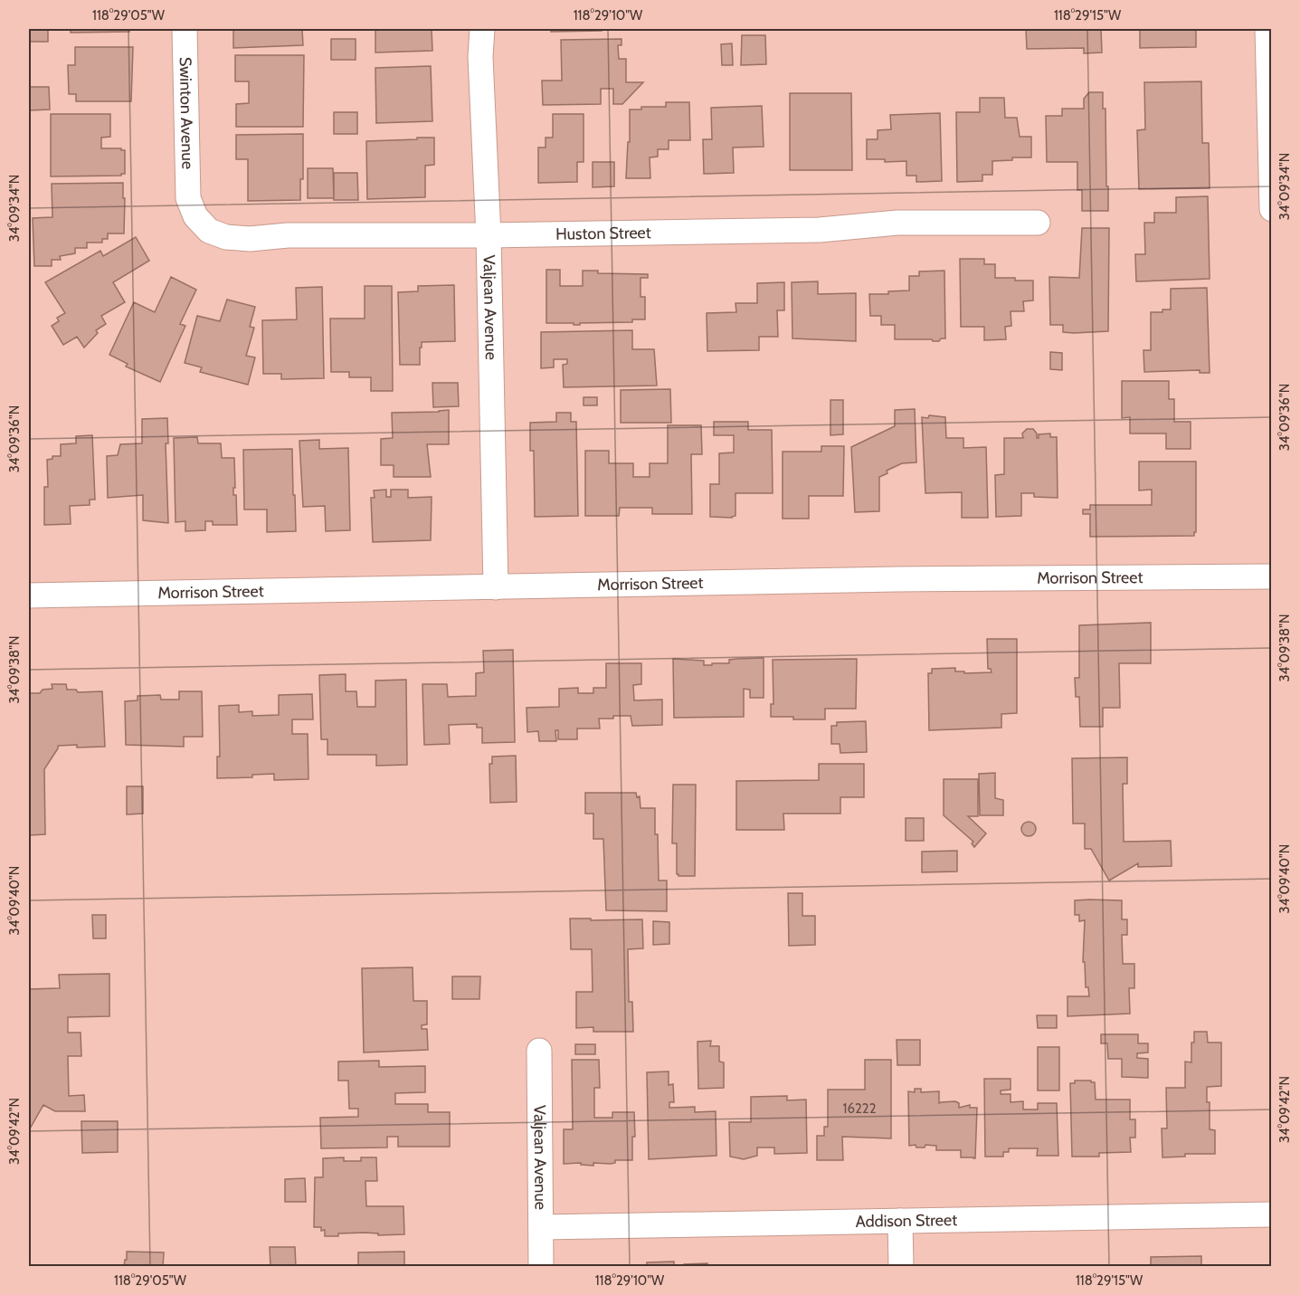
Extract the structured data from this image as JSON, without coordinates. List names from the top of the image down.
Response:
{
  "streets": {
    "street": [
      "Swinton Avenue",
      "Huston Street",
      "Valjean Avenue",
      "Morrison Street",
      "Addison Street"
    ]
  },
  "crossings": [
    ["Swinton Avenue", "Huston Street"],
    ["Huston Street", "Valjean Avenue"],
    ["Valjean Avenue", "Morrison Street"],
    ["Valjean Avenue", "Addison Street"]
  ],
  "house_numbers": ["16222"],
  "coordinates": [
    "118°29'05\"W",
    "118°29'10\"W",
    "118°29'15\"W",
    "34°09'34\"N",
    "34°09'36\"N",
    "34°09'38\"N",
    "34°09'40\"N",
    "34°09'42\"N"
  ]
}
